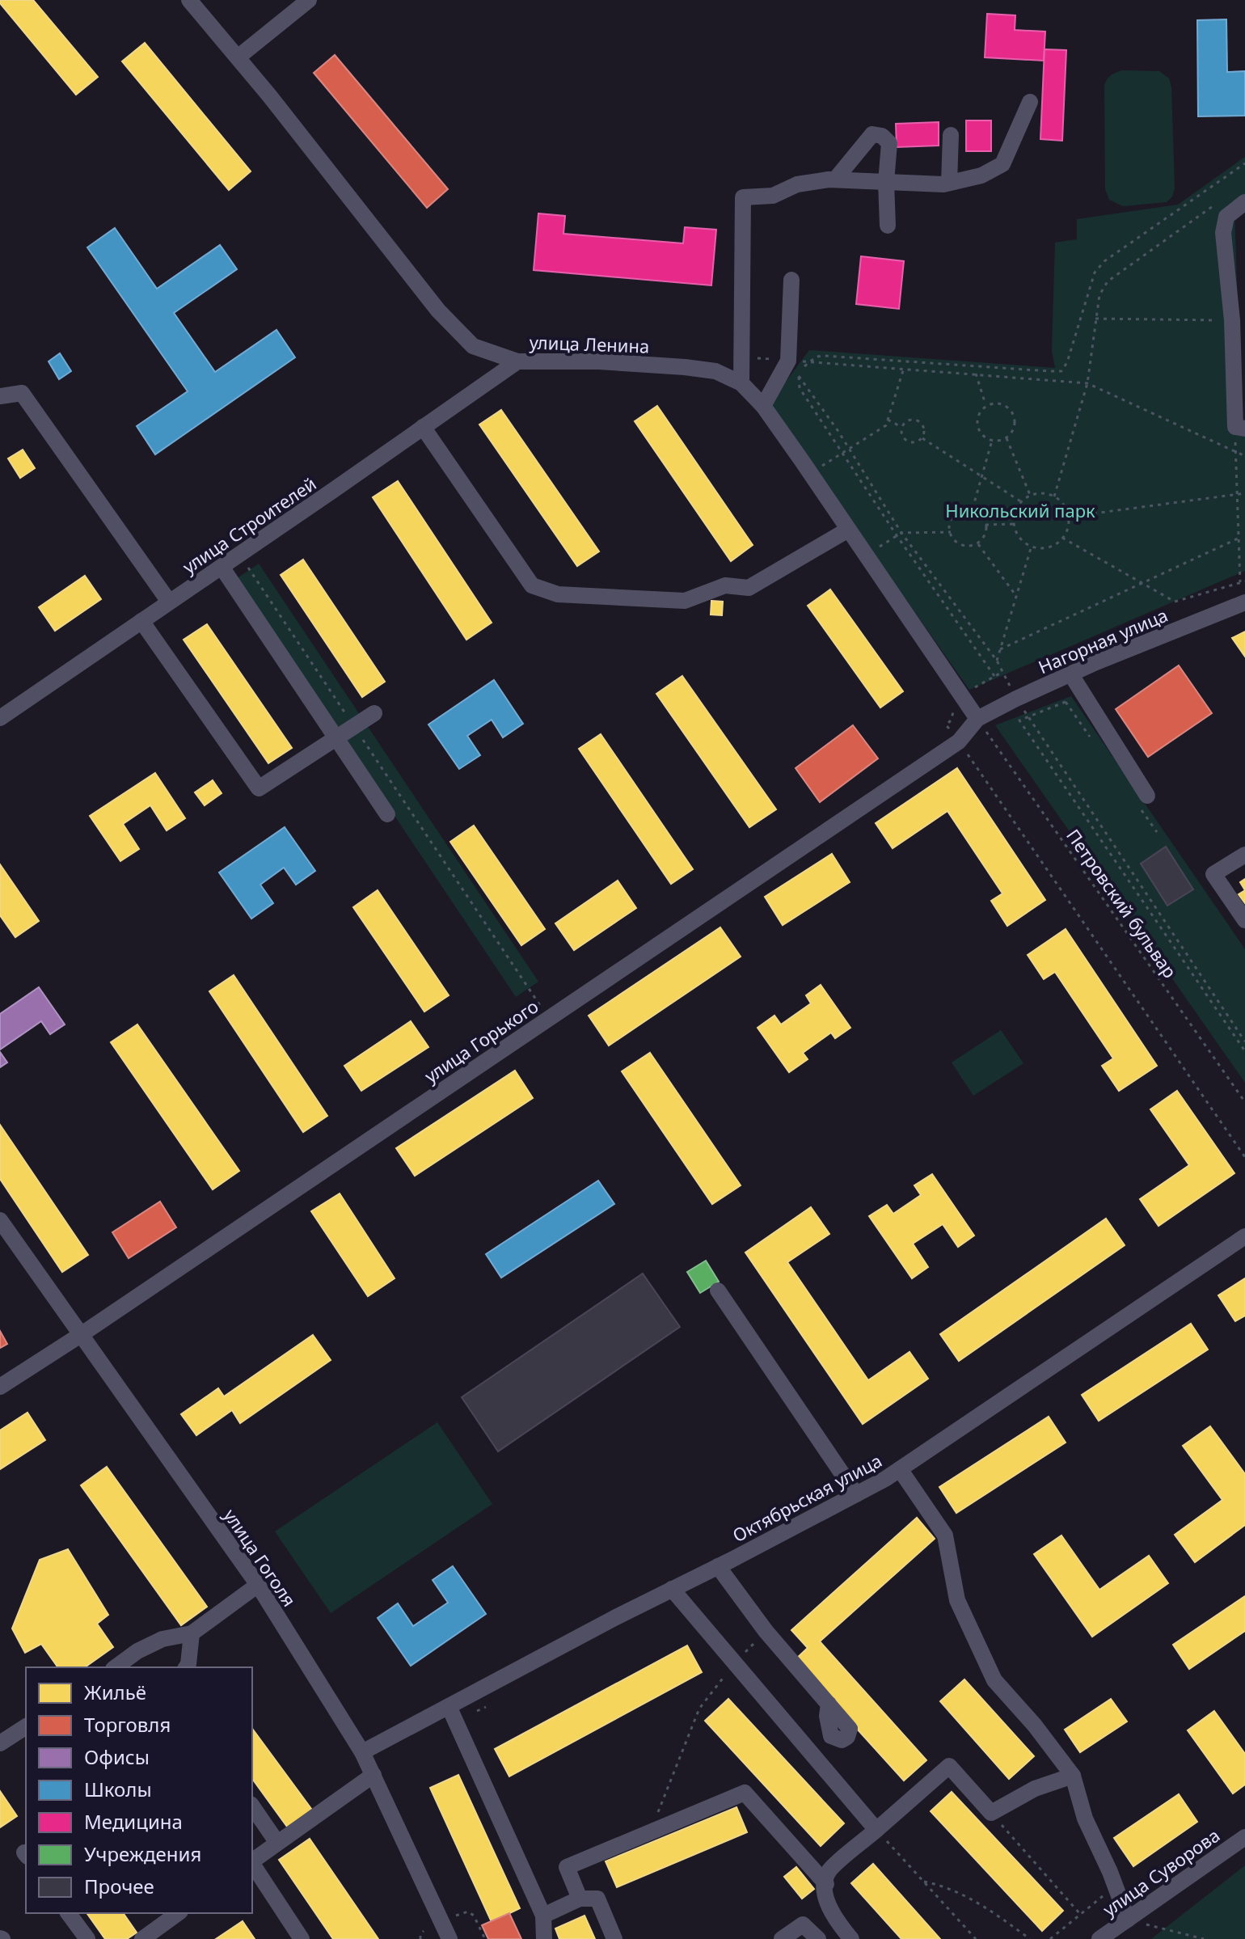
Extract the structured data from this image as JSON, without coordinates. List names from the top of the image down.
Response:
{
  "streets": {
    "street": [
      "улица Ленина",
      "улица Строителей",
      "Нагорная улица",
      "улица Горького",
      "Октябрьская улица",
      "улица Гоголя",
      "улица Суворова"
    ],
    "path": ["Петровский бульвар"]
  },
  "crossings": [
    ["улица Ленина", "улица Строителей"],
    ["улица Ленина", "Нагорная улица"],
    ["улица Ленина", "Петровский бульвар"],
    ["улица Ленина", "улица Горького"],
    ["Нагорная улица", "Петровский бульвар"],
    ["Нагорная улица", "улица Горького"],
    ["Петровский бульвар", "улица Горького"],
    ["улица Горького", "улица Гоголя"],
    ["Октябрьская улица", "улица Гоголя"]
  ],
  "parks": ["Никольский парк"],
  "legend": [
    "Жильё",
    "Торговля",
    "Офисы",
    "Школы",
    "Медицина",
    "Учреждения",
    "Прочее"
  ]
}
